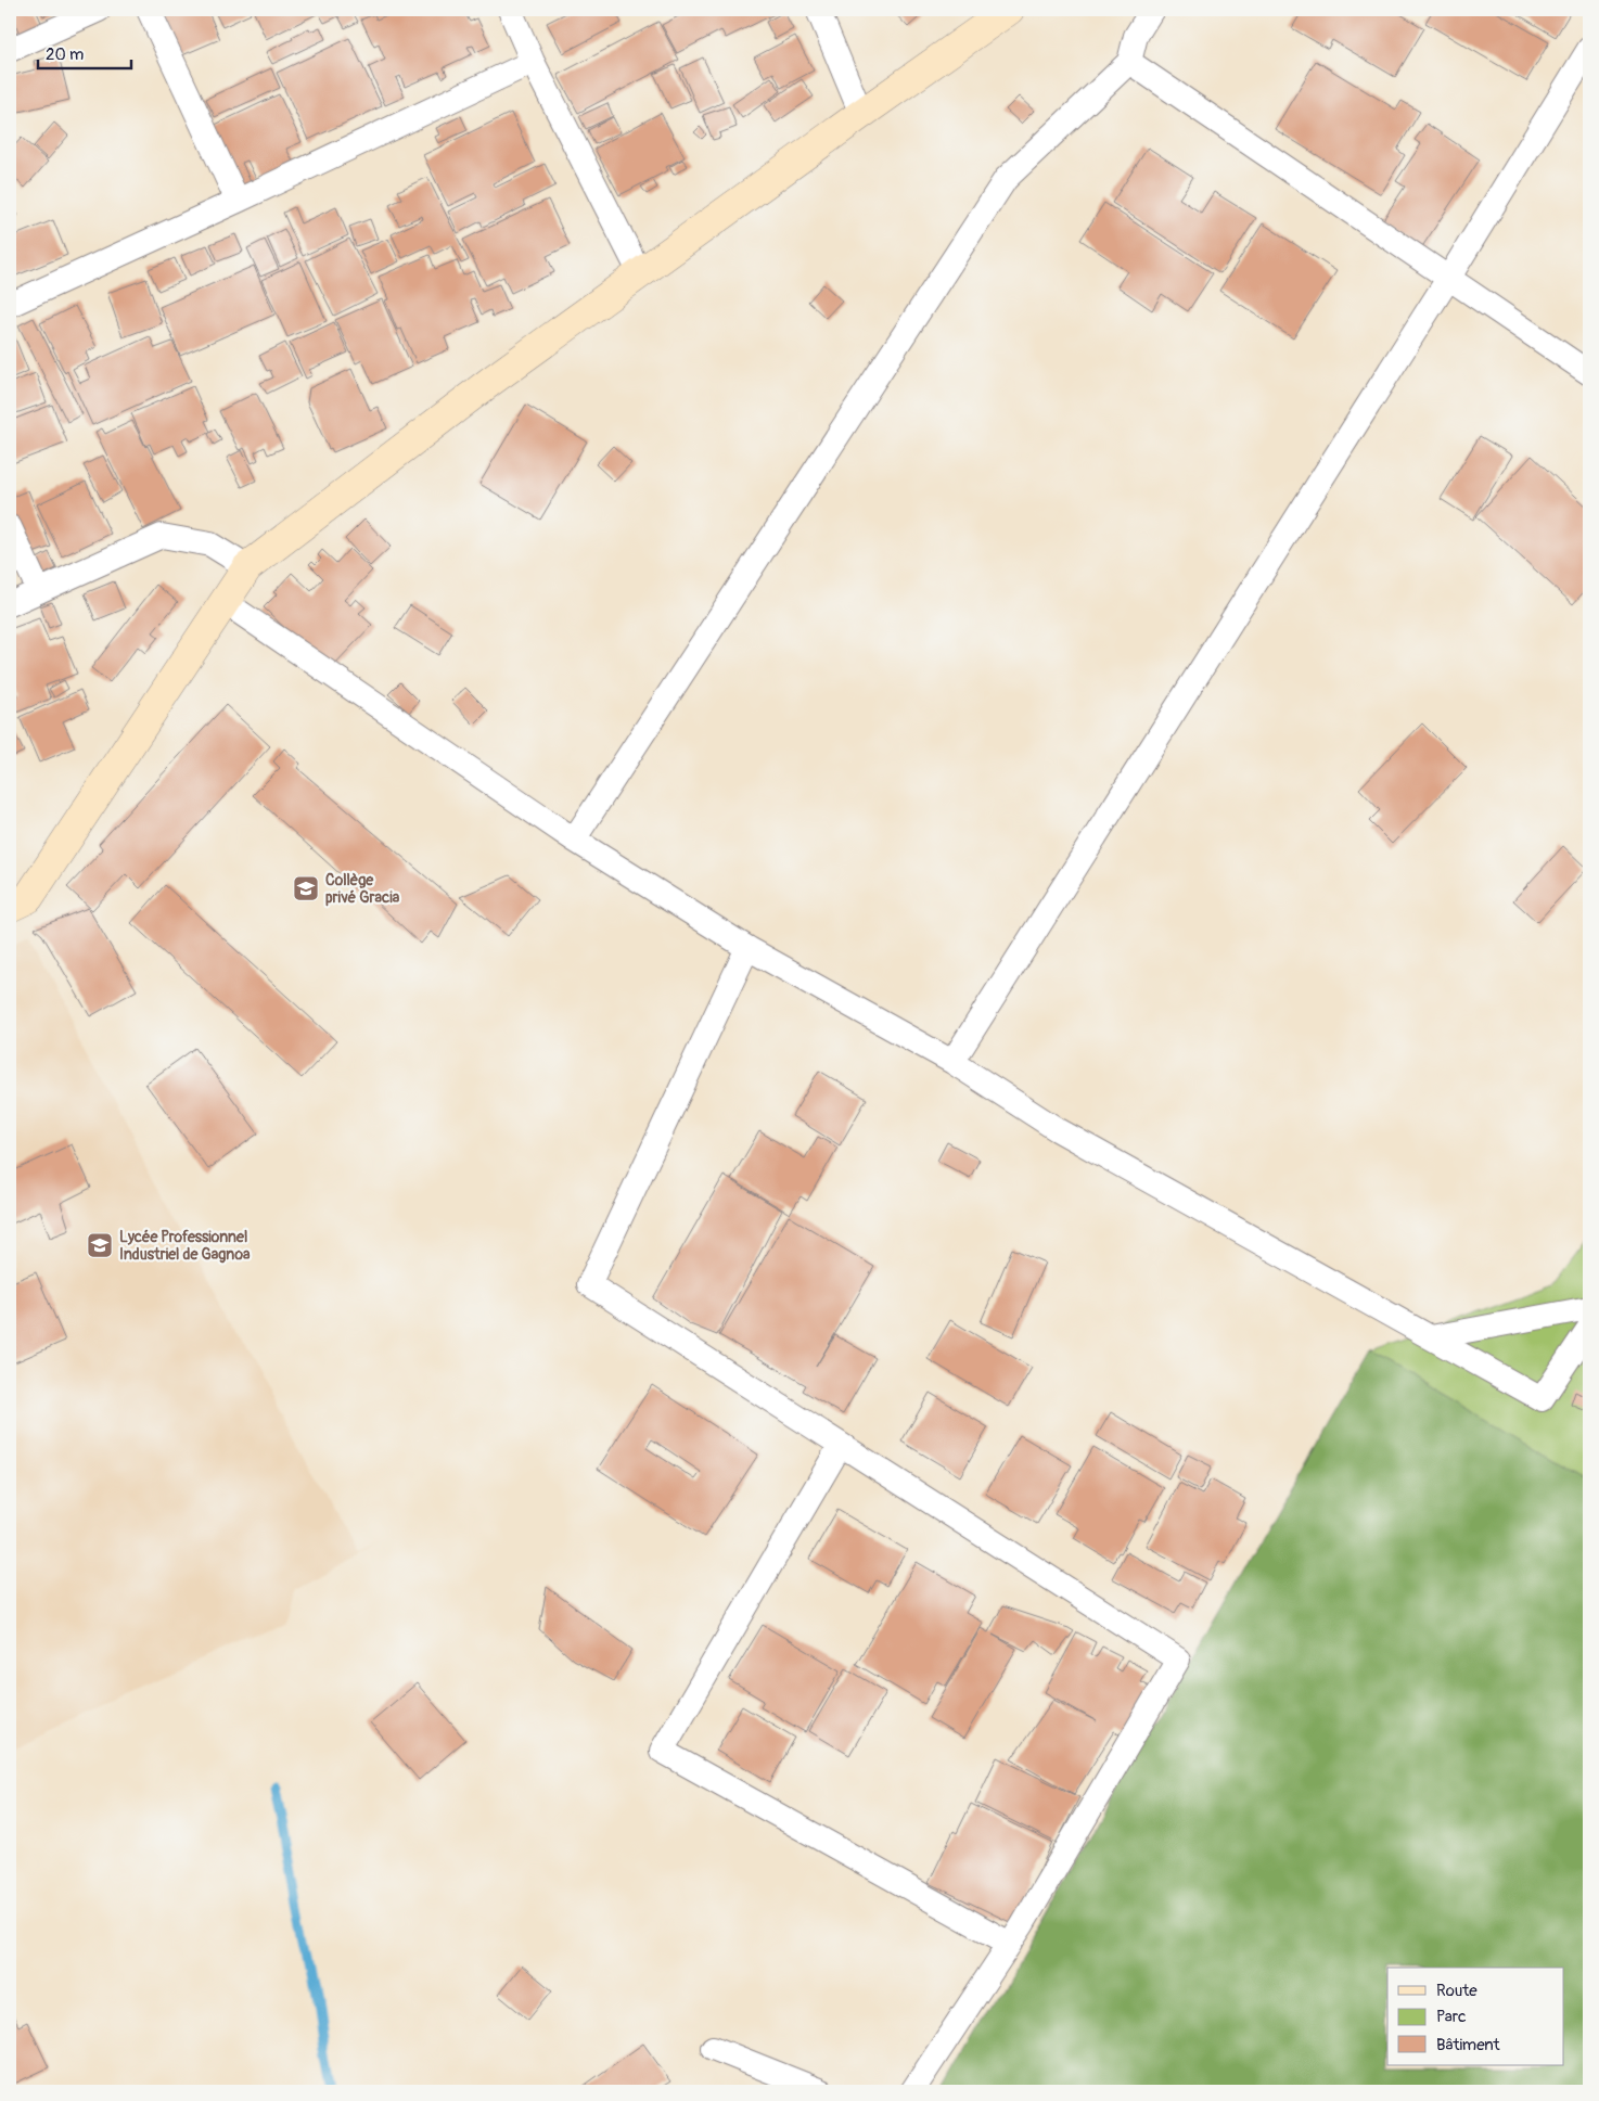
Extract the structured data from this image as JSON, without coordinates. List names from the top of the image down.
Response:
{
  "places": {
    "school or university": ["Collège privé Gracia", "Lycée Professionnel Industriel de Gagnoa"]
  },
  "legend": ["Route", "Parc", "Bâtiment"],
  "scale_bar": "20 m"
}
